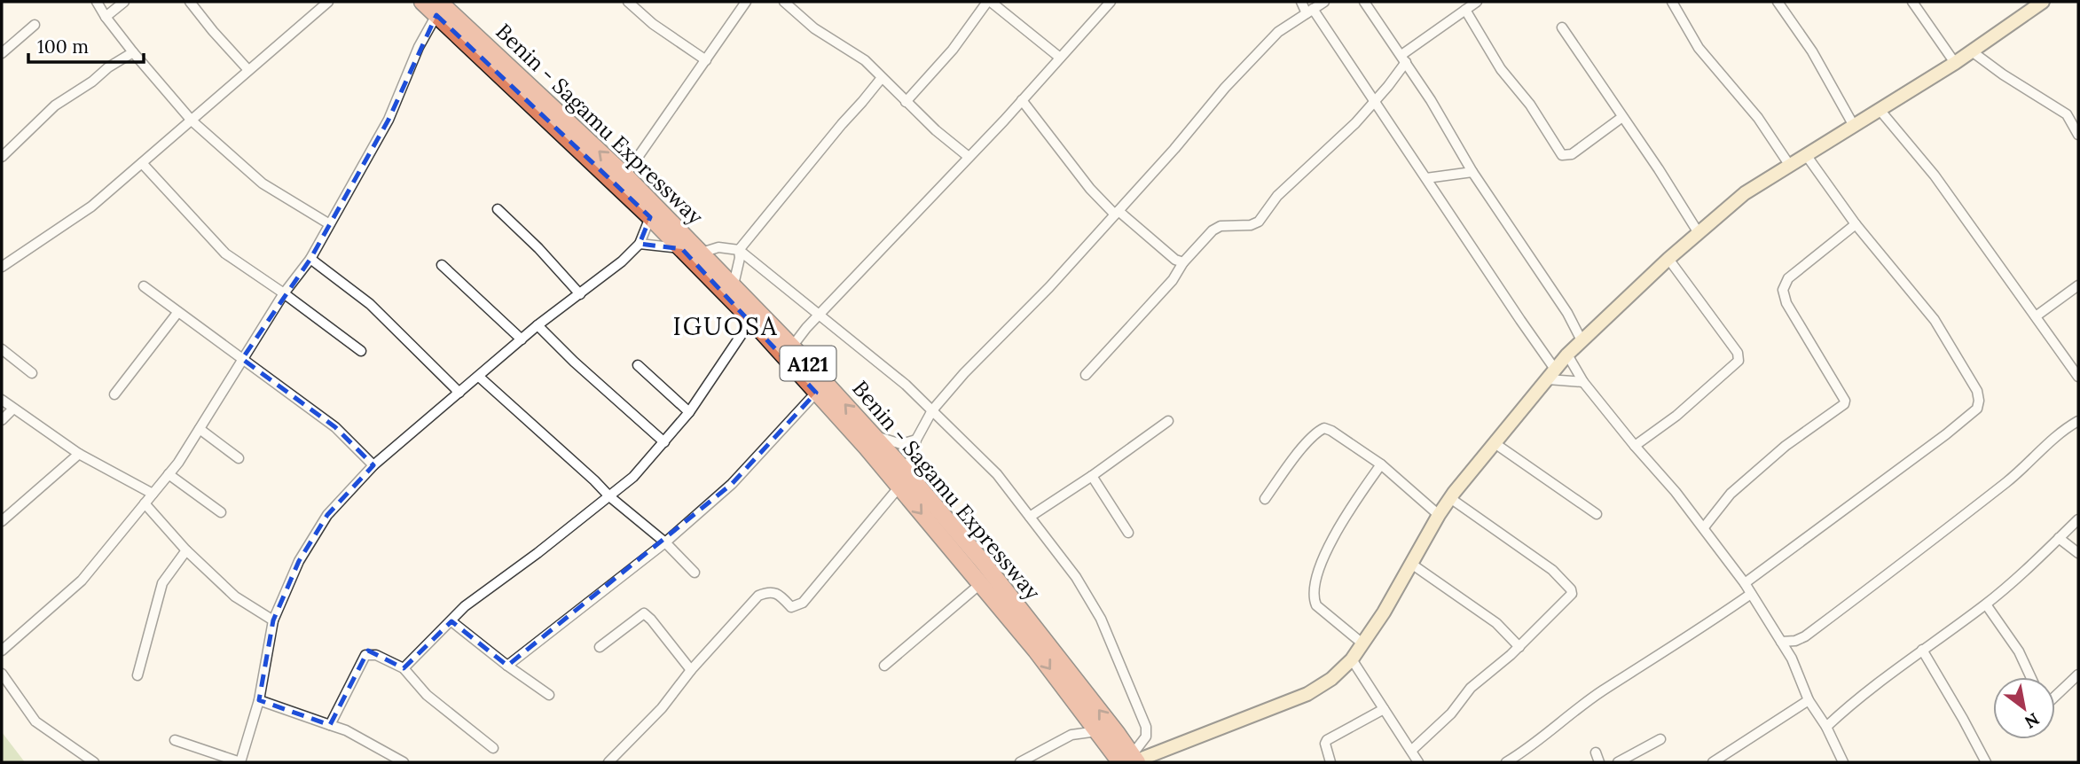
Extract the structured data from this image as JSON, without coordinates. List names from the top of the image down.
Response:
{
  "streets": {
    "highway": ["Benin - Sagamu Expressway", "A121"]
  },
  "crossings": [
    ["Benin - Sagamu Expressway", "A121"]
  ],
  "districts": ["IGUOSA"],
  "scale_bar": "100 m",
  "north": "bottom right"
}
